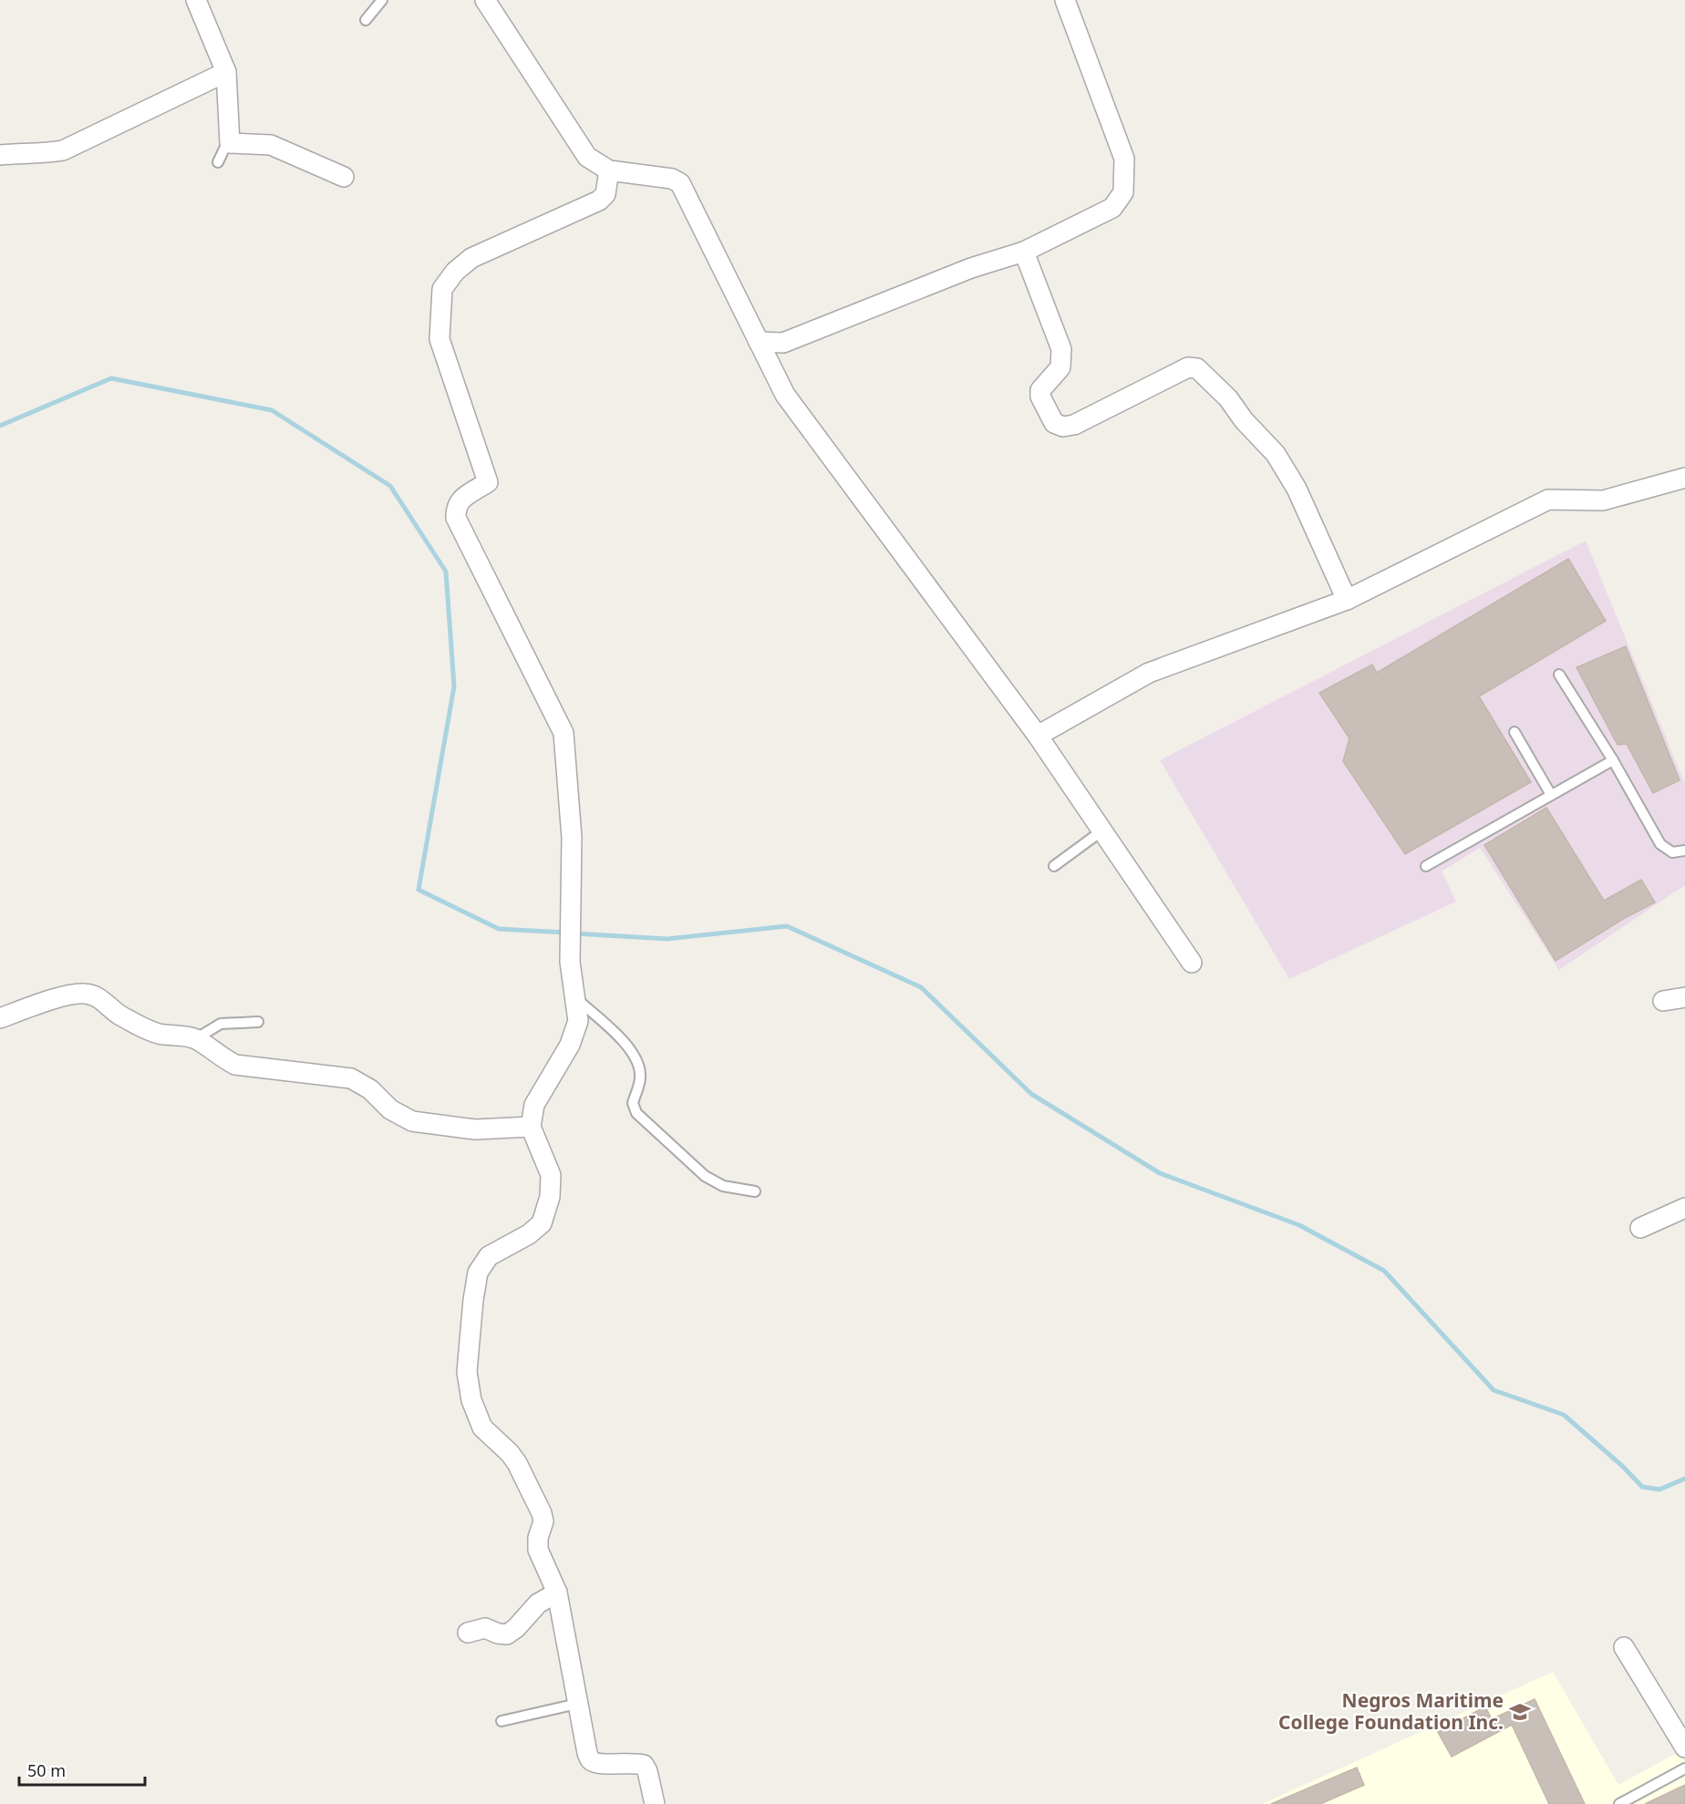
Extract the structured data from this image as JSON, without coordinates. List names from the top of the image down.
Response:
{
  "places": {
    "school or university": ["Negros Maritime College Foundation Inc."]
  },
  "scale_bar": "50 m"
}
